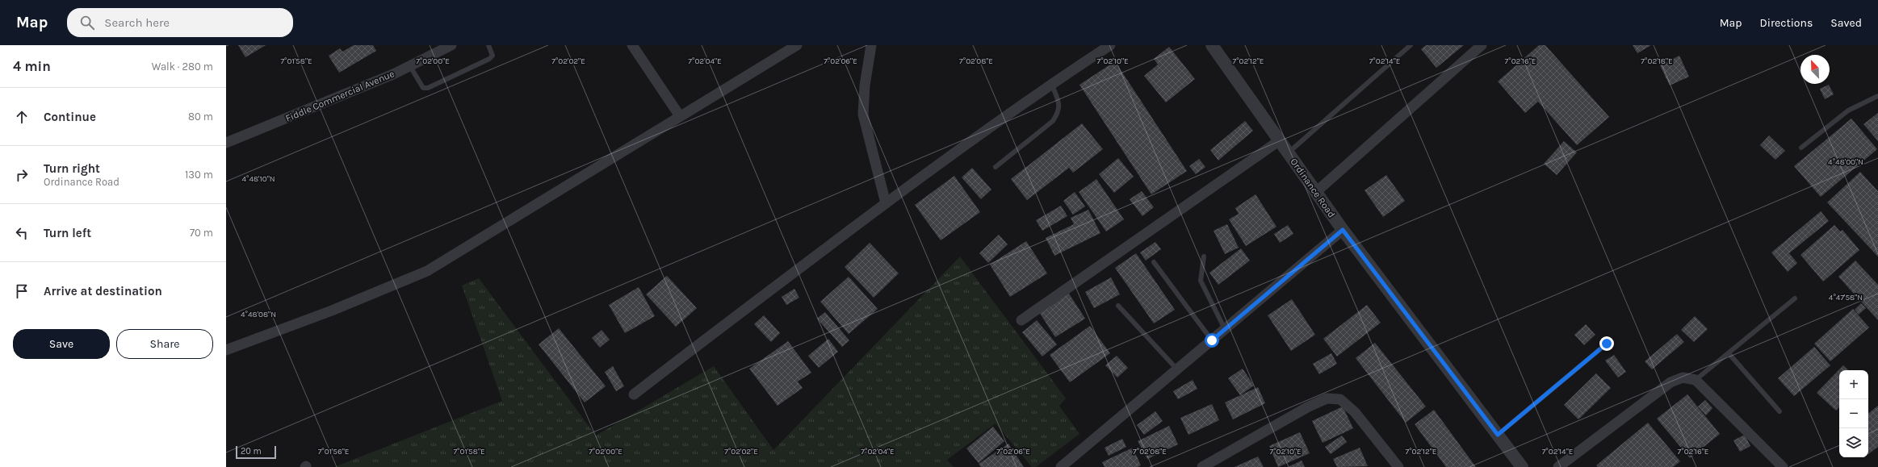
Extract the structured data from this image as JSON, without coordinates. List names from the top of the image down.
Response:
{
  "streets": {
    "street": ["Fiddle Commercial Avenue", "Ordinance Road"]
  },
  "scale_bar": "20 m",
  "north": "top left",
  "page": {
    "header": "Map",
    "search": "Search here",
    "nav": ["Map", "Directions", "Saved"],
    "heading": ["4 min", "Walk · 280 m"],
    "list": [
      ["Continue", "80 m"],
      ["Turn right", "Ordinance Road", "130 m"],
      ["Turn left", "70 m"],
      "Arrive at destination"
    ],
    "buttons": ["Save", "Share"],
    "map_buttons": ["+", "−"],
    "scale": "20 m"
  },
  "coordinates": [
    "7°01'58\"E",
    "7°02'00\"E",
    "7°02'02\"E",
    "7°02'04\"E",
    "7°02'06\"E",
    "7°02'08\"E",
    "7°02'10\"E",
    "7°02'12\"E",
    "7°02'14\"E",
    "7°02'16\"E",
    "7°02'18\"E",
    "4°48'00\"N",
    "4°48'10\"N",
    "4°47'58\"N",
    "4°48'08\"N",
    "7°01'56\"E"
  ]
}
